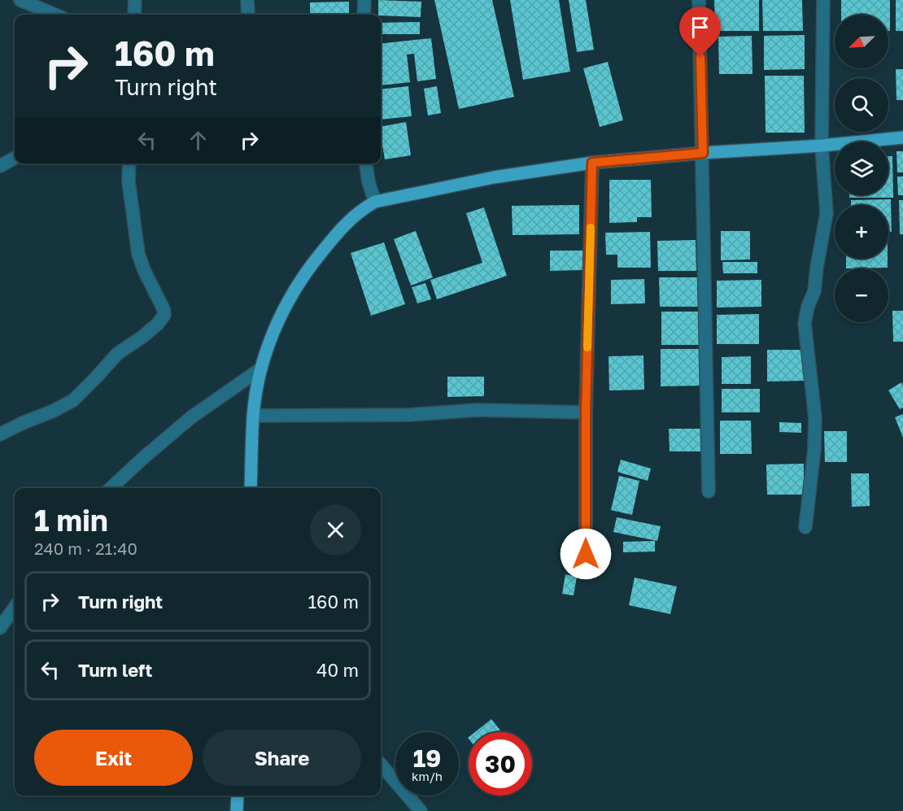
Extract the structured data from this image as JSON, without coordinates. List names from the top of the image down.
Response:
{
  "north": "bottom left",
  "page": {
    "map_buttons": ["+", "−"],
    "turn": ["160 m", "Turn right"],
    "heading": ["1 min", "240 m · 21:40"],
    "list": [
      {
        "name": "Turn right",
        "value": "160 m"
      },
      {
        "name": "Turn left",
        "value": "40 m"
      }
    ],
    "buttons": ["Exit", "Share"],
    "speed": "19 km/h",
    "limit": "30"
  }
}
